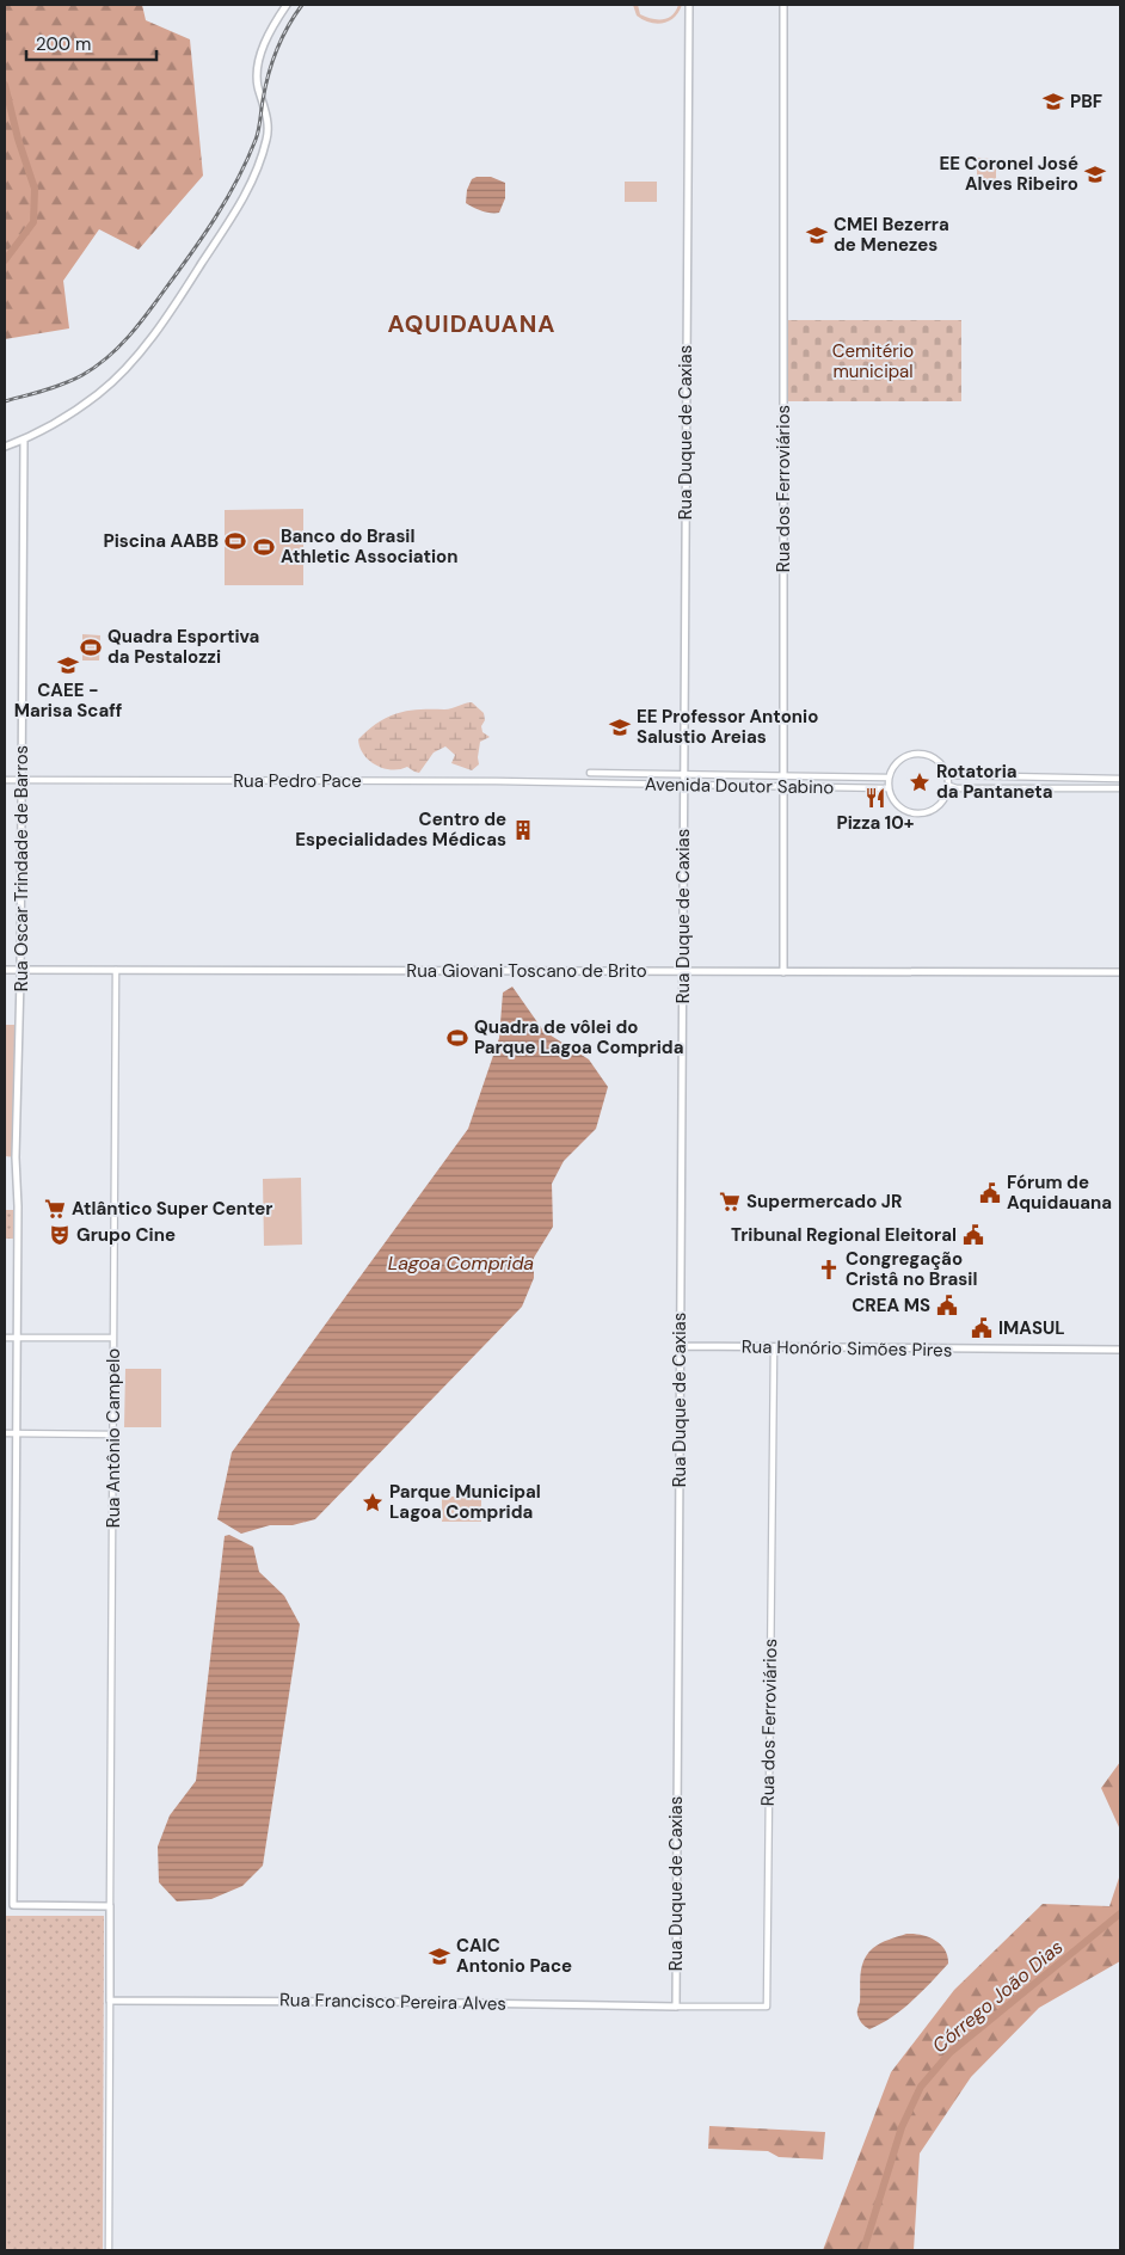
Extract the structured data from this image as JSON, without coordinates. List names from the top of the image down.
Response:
{
  "streets": {
    "main road": [
      "Rua Duque de Caxias",
      "Rua dos Ferroviários",
      "Rua Oscar Trindade de Barros",
      "Rua Giovani Toscano de Brito",
      "Rua Honório Simões Pires",
      "Rua Francisco Pereira Alves"
    ],
    "street": ["Rua Pedro Pace", "Avenida Doutor Sabino", "Rua Antônio Campelo"]
  },
  "crossings": [
    ["Rua Duque de Caxias", "Rua dos Ferroviários"],
    ["Rua Duque de Caxias", "Avenida Doutor Sabino"],
    ["Rua Duque de Caxias", "Rua Giovani Toscano de Brito"],
    ["Rua Duque de Caxias", "Rua Honório Simões Pires"],
    ["Rua Duque de Caxias", "Rua Francisco Pereira Alves"],
    ["Rua dos Ferroviários", "Avenida Doutor Sabino"],
    ["Rua dos Ferroviários", "Rua Giovani Toscano de Brito"],
    ["Rua dos Ferroviários", "Rua Honório Simões Pires"],
    ["Rua dos Ferroviários", "Rua Francisco Pereira Alves"],
    ["Rua Pedro Pace", "Avenida Doutor Sabino"],
    ["Rua Pedro Pace", "Rua Oscar Trindade de Barros"],
    ["Rua Oscar Trindade de Barros", "Rua Giovani Toscano de Brito"],
    ["Rua Oscar Trindade de Barros", "Rua Antônio Campelo"],
    ["Rua Giovani Toscano de Brito", "Rua Antônio Campelo"]
  ],
  "districts": ["AQUIDAUANA"],
  "water": ["Lagoa Comprida", "Córrego João Dias"],
  "parks": ["Cemitério municipal"],
  "places": {
    "school or university": [
      "PBF",
      "EE Coronel José Alves Ribeiro",
      "CMEI Bezerra de Menezes",
      "CAEE - Marisa Scaff",
      "EE Professor Antonio Salustio Areias",
      "CAIC Antonio Pace"
    ],
    "sports": [
      "Piscina AABB",
      "Banco do Brasil Athletic Association",
      "Quadra Esportiva da Pestalozzi",
      "Quadra de vôlei do Parque Lagoa Comprida"
    ],
    "place": ["Rotatoria da Pantaneta", "Parque Municipal Lagoa Comprida"],
    "restaurant": ["Pizza 10+"],
    "building": ["Centro de Especialidades Médicas"],
    "public building": [
      "Fórum de Aquidauana",
      "Tribunal Regional Eleitoral",
      "CREA MS",
      "IMASUL"
    ],
    "supermarket": ["Supermercado JR", "Atlântico Super Center"],
    "theatre": ["Grupo Cine"],
    "church": ["Congregação Cristâ no Brasil"]
  },
  "scale_bar": "200 m"
}
